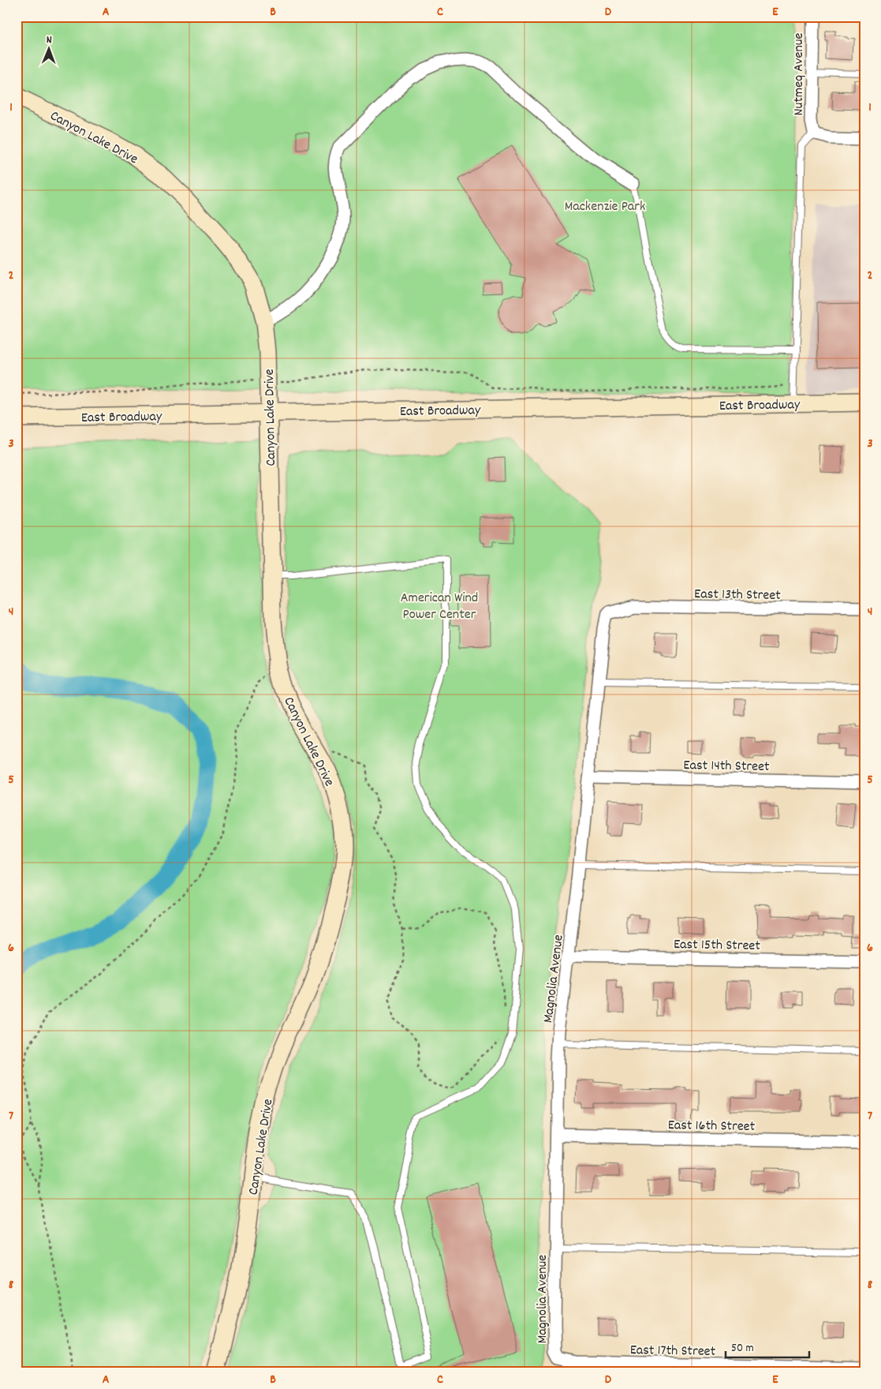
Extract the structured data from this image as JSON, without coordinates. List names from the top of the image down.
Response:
{
  "streets": {
    "street": [
      "Nutmeq Avenue",
      "Canyon Lake Drive",
      "East Broadway",
      "East 13th Street",
      "East 14th Street",
      "East 15th Street",
      "Magnolia Avenue",
      "East 16th Street",
      "East 17th Street"
    ]
  },
  "crossings": [
    ["Canyon Lake Drive", "East Broadway"],
    ["East 13th Street", "Magnolia Avenue"],
    ["East 14th Street", "Magnolia Avenue"],
    ["East 15th Street", "Magnolia Avenue"],
    ["Magnolia Avenue", "East 16th Street"],
    ["Magnolia Avenue", "East 17th Street"]
  ],
  "parks": ["Mackenzie Park", "American Wind Power Center"],
  "scale_bar": "50 m",
  "north": "top",
  "grid": {
    "columns": [
      "A",
      "B",
      "C",
      "D",
      "E"
    ],
    "rows": [
      "1",
      "2",
      "3",
      "4",
      "5",
      "6",
      "7",
      "8"
    ]
  }
}
